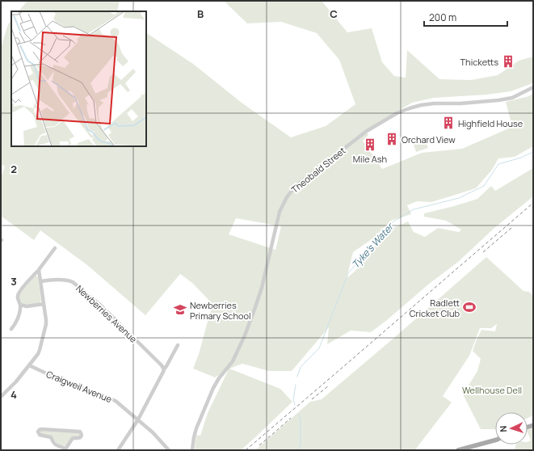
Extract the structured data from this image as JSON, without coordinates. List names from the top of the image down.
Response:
{
  "streets": {
    "street": ["Theobald Street", "Newberries Avenue", "Craigweil Avenue"]
  },
  "water": ["Tyke's Water"],
  "parks": ["Wellhouse Dell"],
  "places": {
    "building": [
      "Thicketts",
      "Highfield House",
      "Orchard View",
      "Mile Ash"
    ],
    "sports": ["Radlett Cricket Club"],
    "school or university": ["Newberries Primary School"]
  },
  "scale_bar": "200 m",
  "north": "left",
  "grid": {
    "columns": ["B", "C"],
    "rows": ["2", "3", "4"]
  }
}
